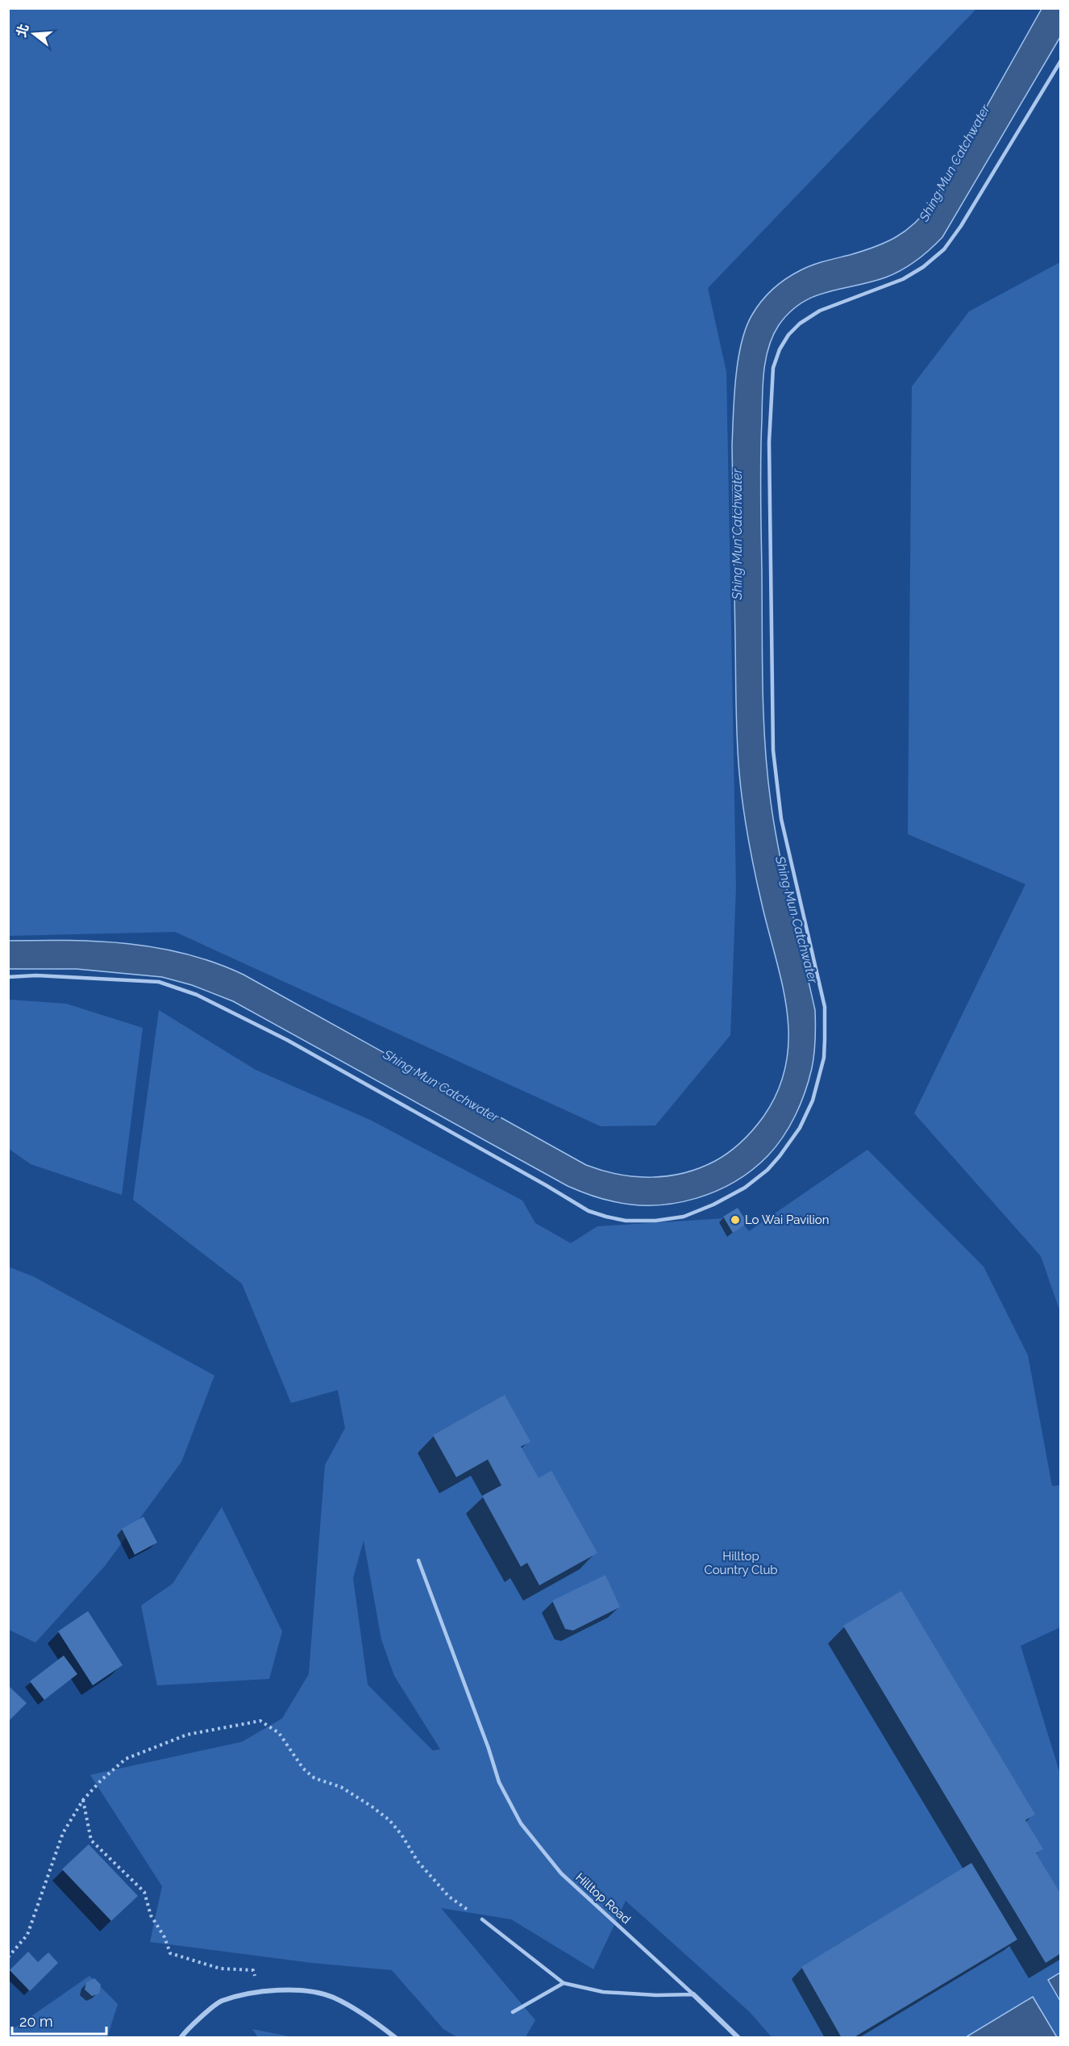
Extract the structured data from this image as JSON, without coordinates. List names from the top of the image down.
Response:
{
  "streets": {
    "street": ["Hilltop Road"]
  },
  "water": ["Shing Mun Catchwater"],
  "parks": ["Hilltop Country Club"],
  "places": ["Lo Wai Pavilion"],
  "scale_bar": "20 m",
  "north": "left"
}
